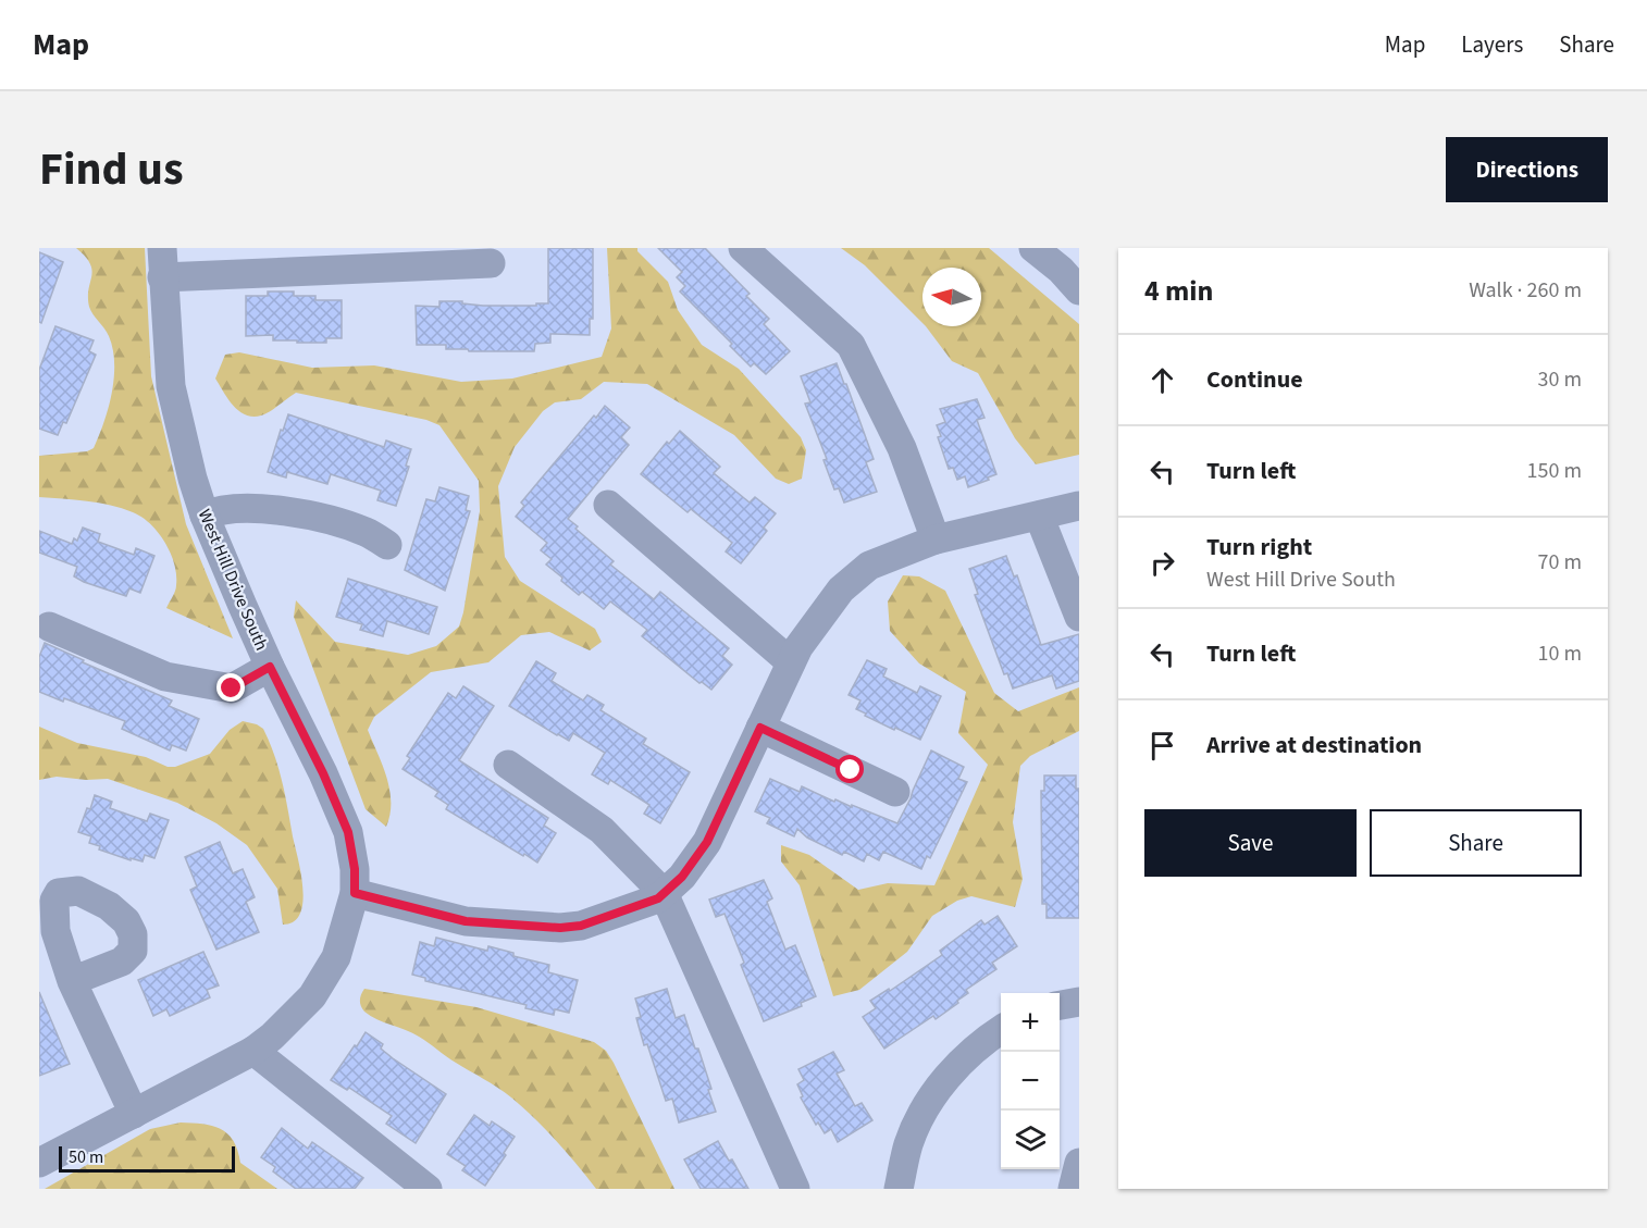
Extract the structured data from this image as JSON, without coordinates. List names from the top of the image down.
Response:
{
  "streets": {
    "street": ["West Hill Drive South"]
  },
  "scale_bar": "50 m",
  "north": "left",
  "page": {
    "header": "Map",
    "nav": ["Map", "Layers", "Share"],
    "title": "Find us",
    "buttons": [
      "Directions",
      ["Save", "Share"]
    ],
    "heading": ["4 min", "Walk · 260 m"],
    "list": [
      ["Continue", "30 m"],
      ["Turn left", "150 m"],
      ["Turn right", "West Hill Drive South", "70 m"],
      ["Turn left", "10 m"],
      "Arrive at destination"
    ],
    "map_buttons": ["+", "−"],
    "scale": "50 m"
  }
}
